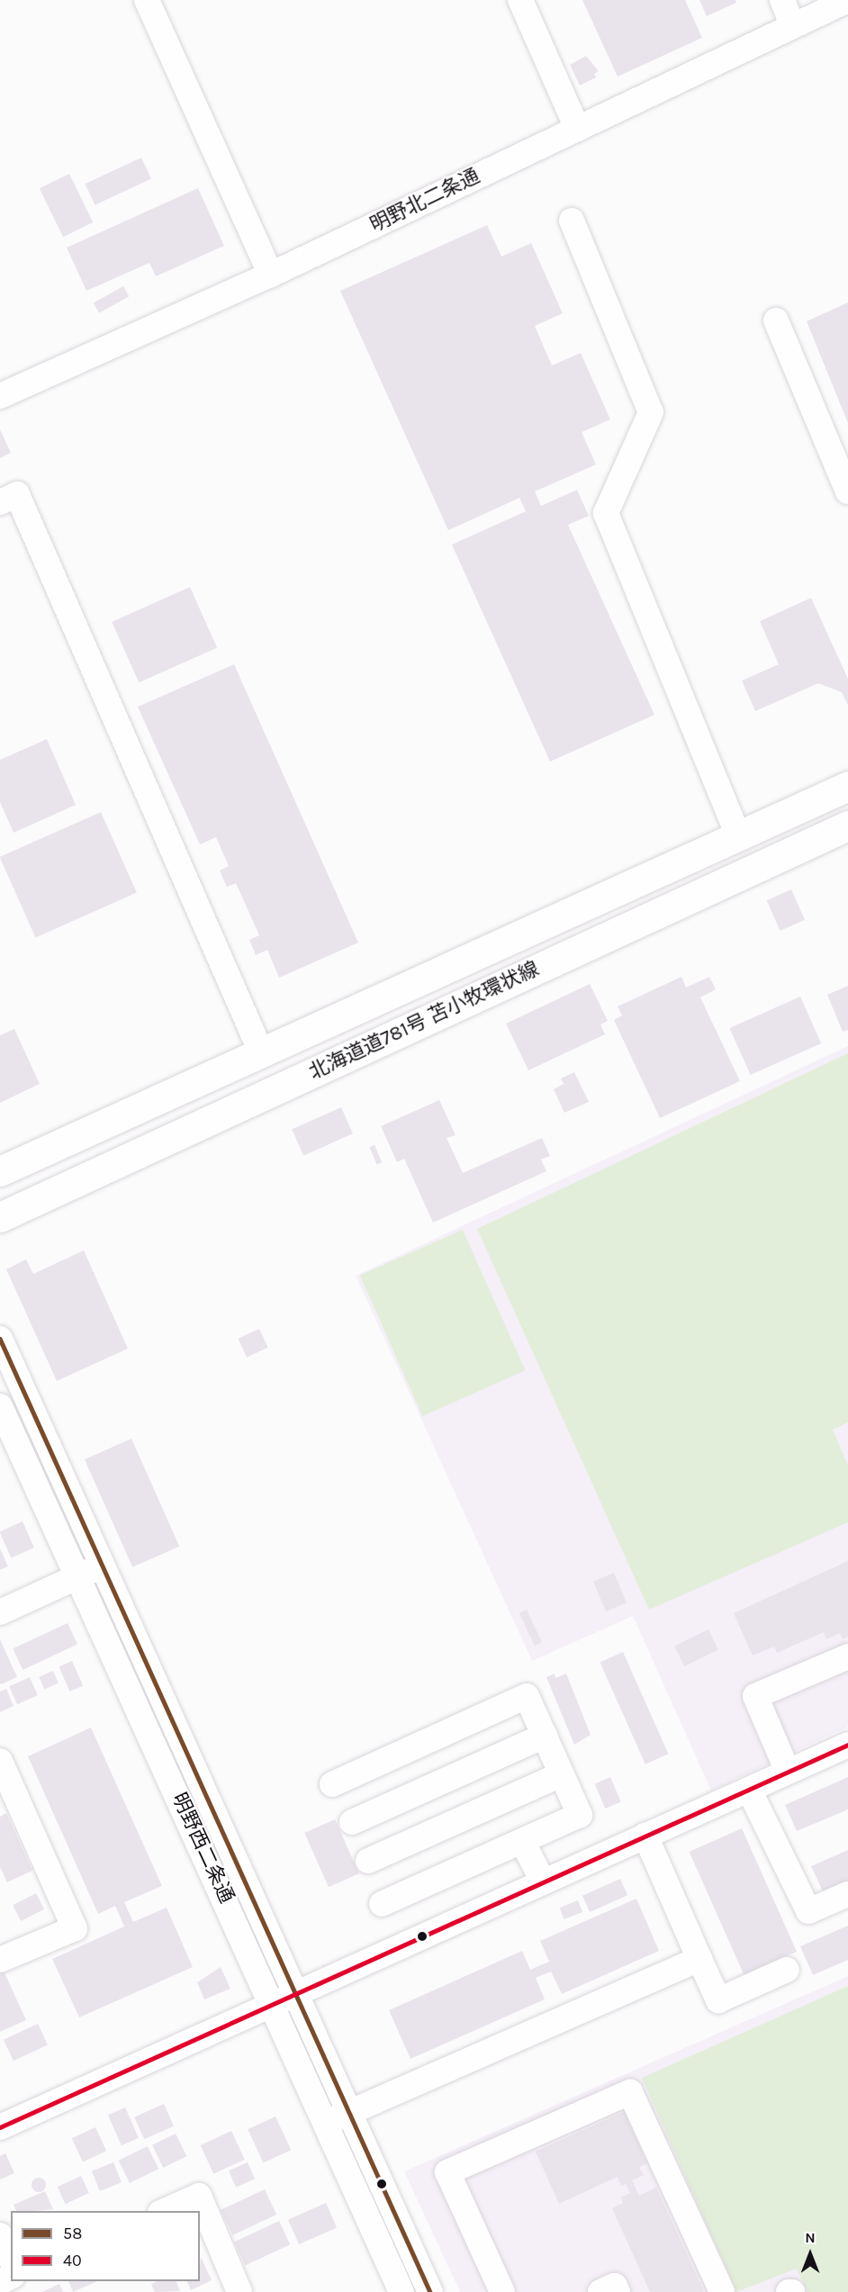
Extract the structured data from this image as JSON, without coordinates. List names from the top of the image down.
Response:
{
  "streets": {
    "main road": ["北海道道781号 苫小牧環状線"],
    "street": ["明野北二条通", "明野西二条通"]
  },
  "lines": ["transit line 58", "transit line 40"],
  "legend": ["58", "40"],
  "north": "top"
}
